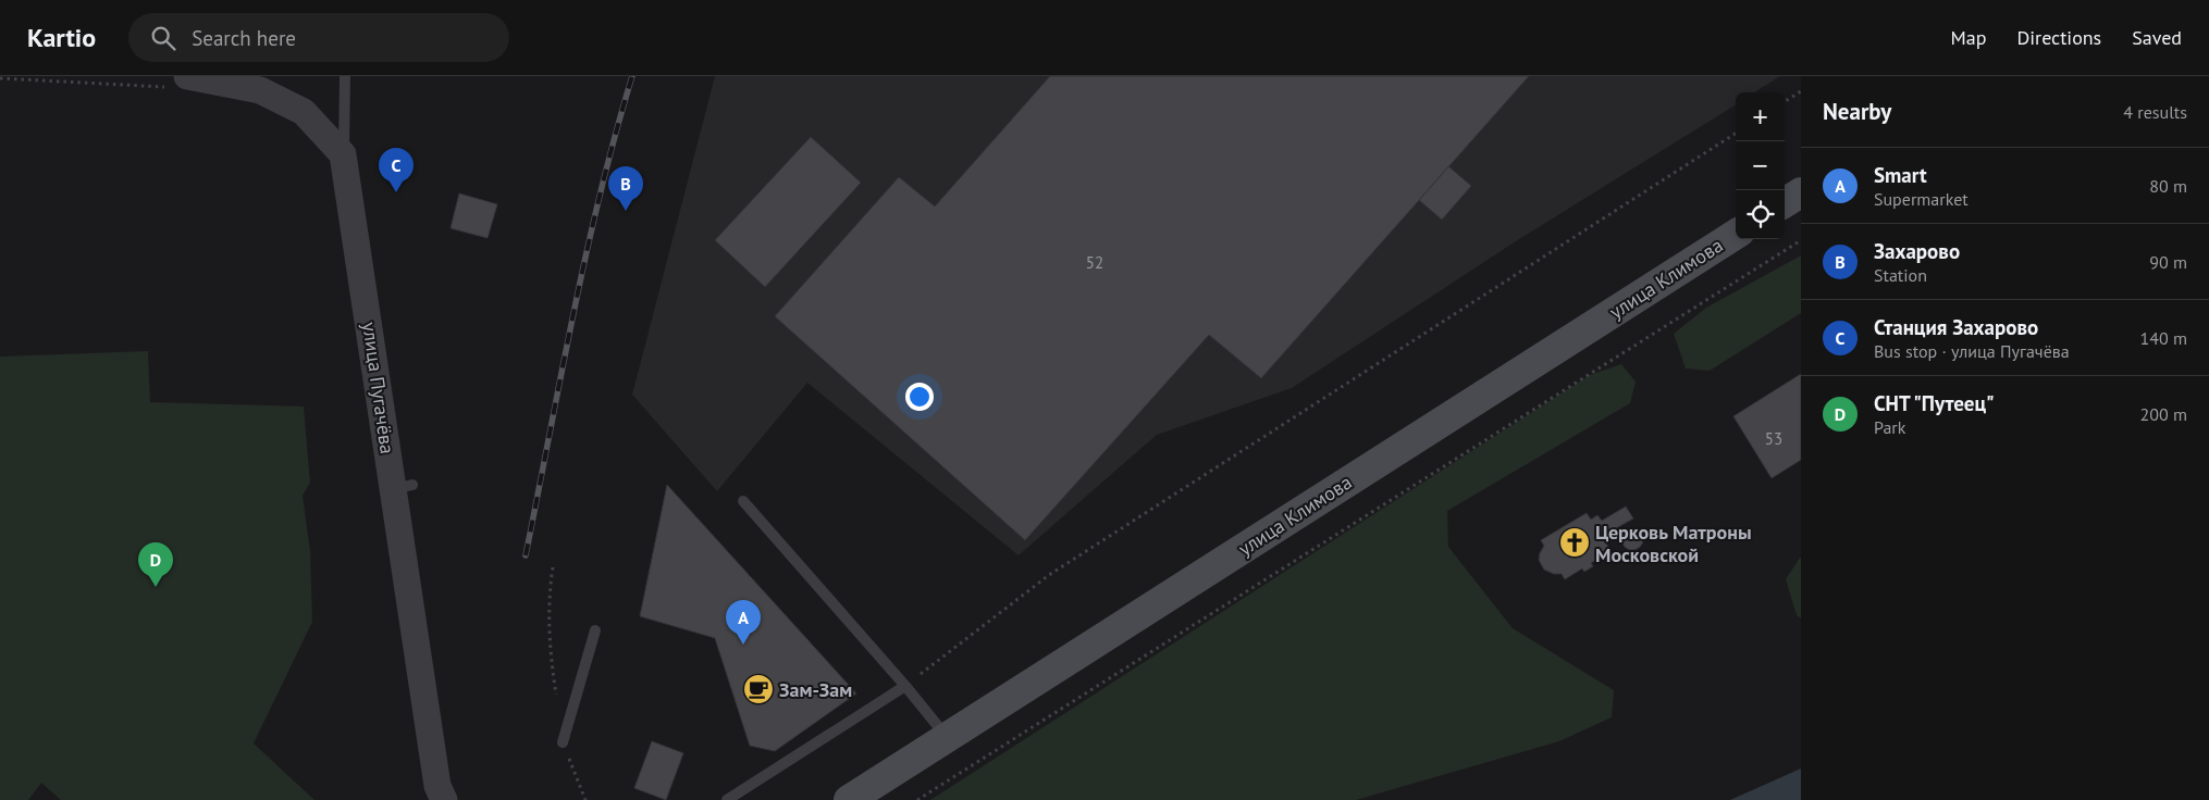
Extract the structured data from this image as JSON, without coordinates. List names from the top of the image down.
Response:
{
  "streets": {
    "main road": ["улица Климова"],
    "street": ["улица Пугачёва"]
  },
  "places": {
    "church": ["Церковь Матроны Московской"],
    "cafe": ["Зам-Зам"]
  },
  "house_numbers": ["52", "53"],
  "page": {
    "header": "Kartio",
    "search": "Search here",
    "nav": ["Map", "Directions", "Saved"],
    "heading": ["Nearby", "4 results"],
    "map_buttons": ["+", "−"],
    "list": [
      {
        "mark": "A",
        "name": "Smart",
        "note": "Supermarket",
        "value": "80 m"
      },
      {
        "mark": "B",
        "name": "Захарово",
        "note": "Station",
        "value": "90 m"
      },
      {
        "mark": "C",
        "name": "Станция Захарово",
        "note": "Bus stop · улица Пугачёва",
        "value": "140 m"
      },
      {
        "mark": "D",
        "name": "СНТ \"Путеец\"",
        "note": "Park",
        "value": "200 m"
      }
    ],
    "pins": [
      "C",
      "B",
      "D",
      "A"
    ]
  }
}
